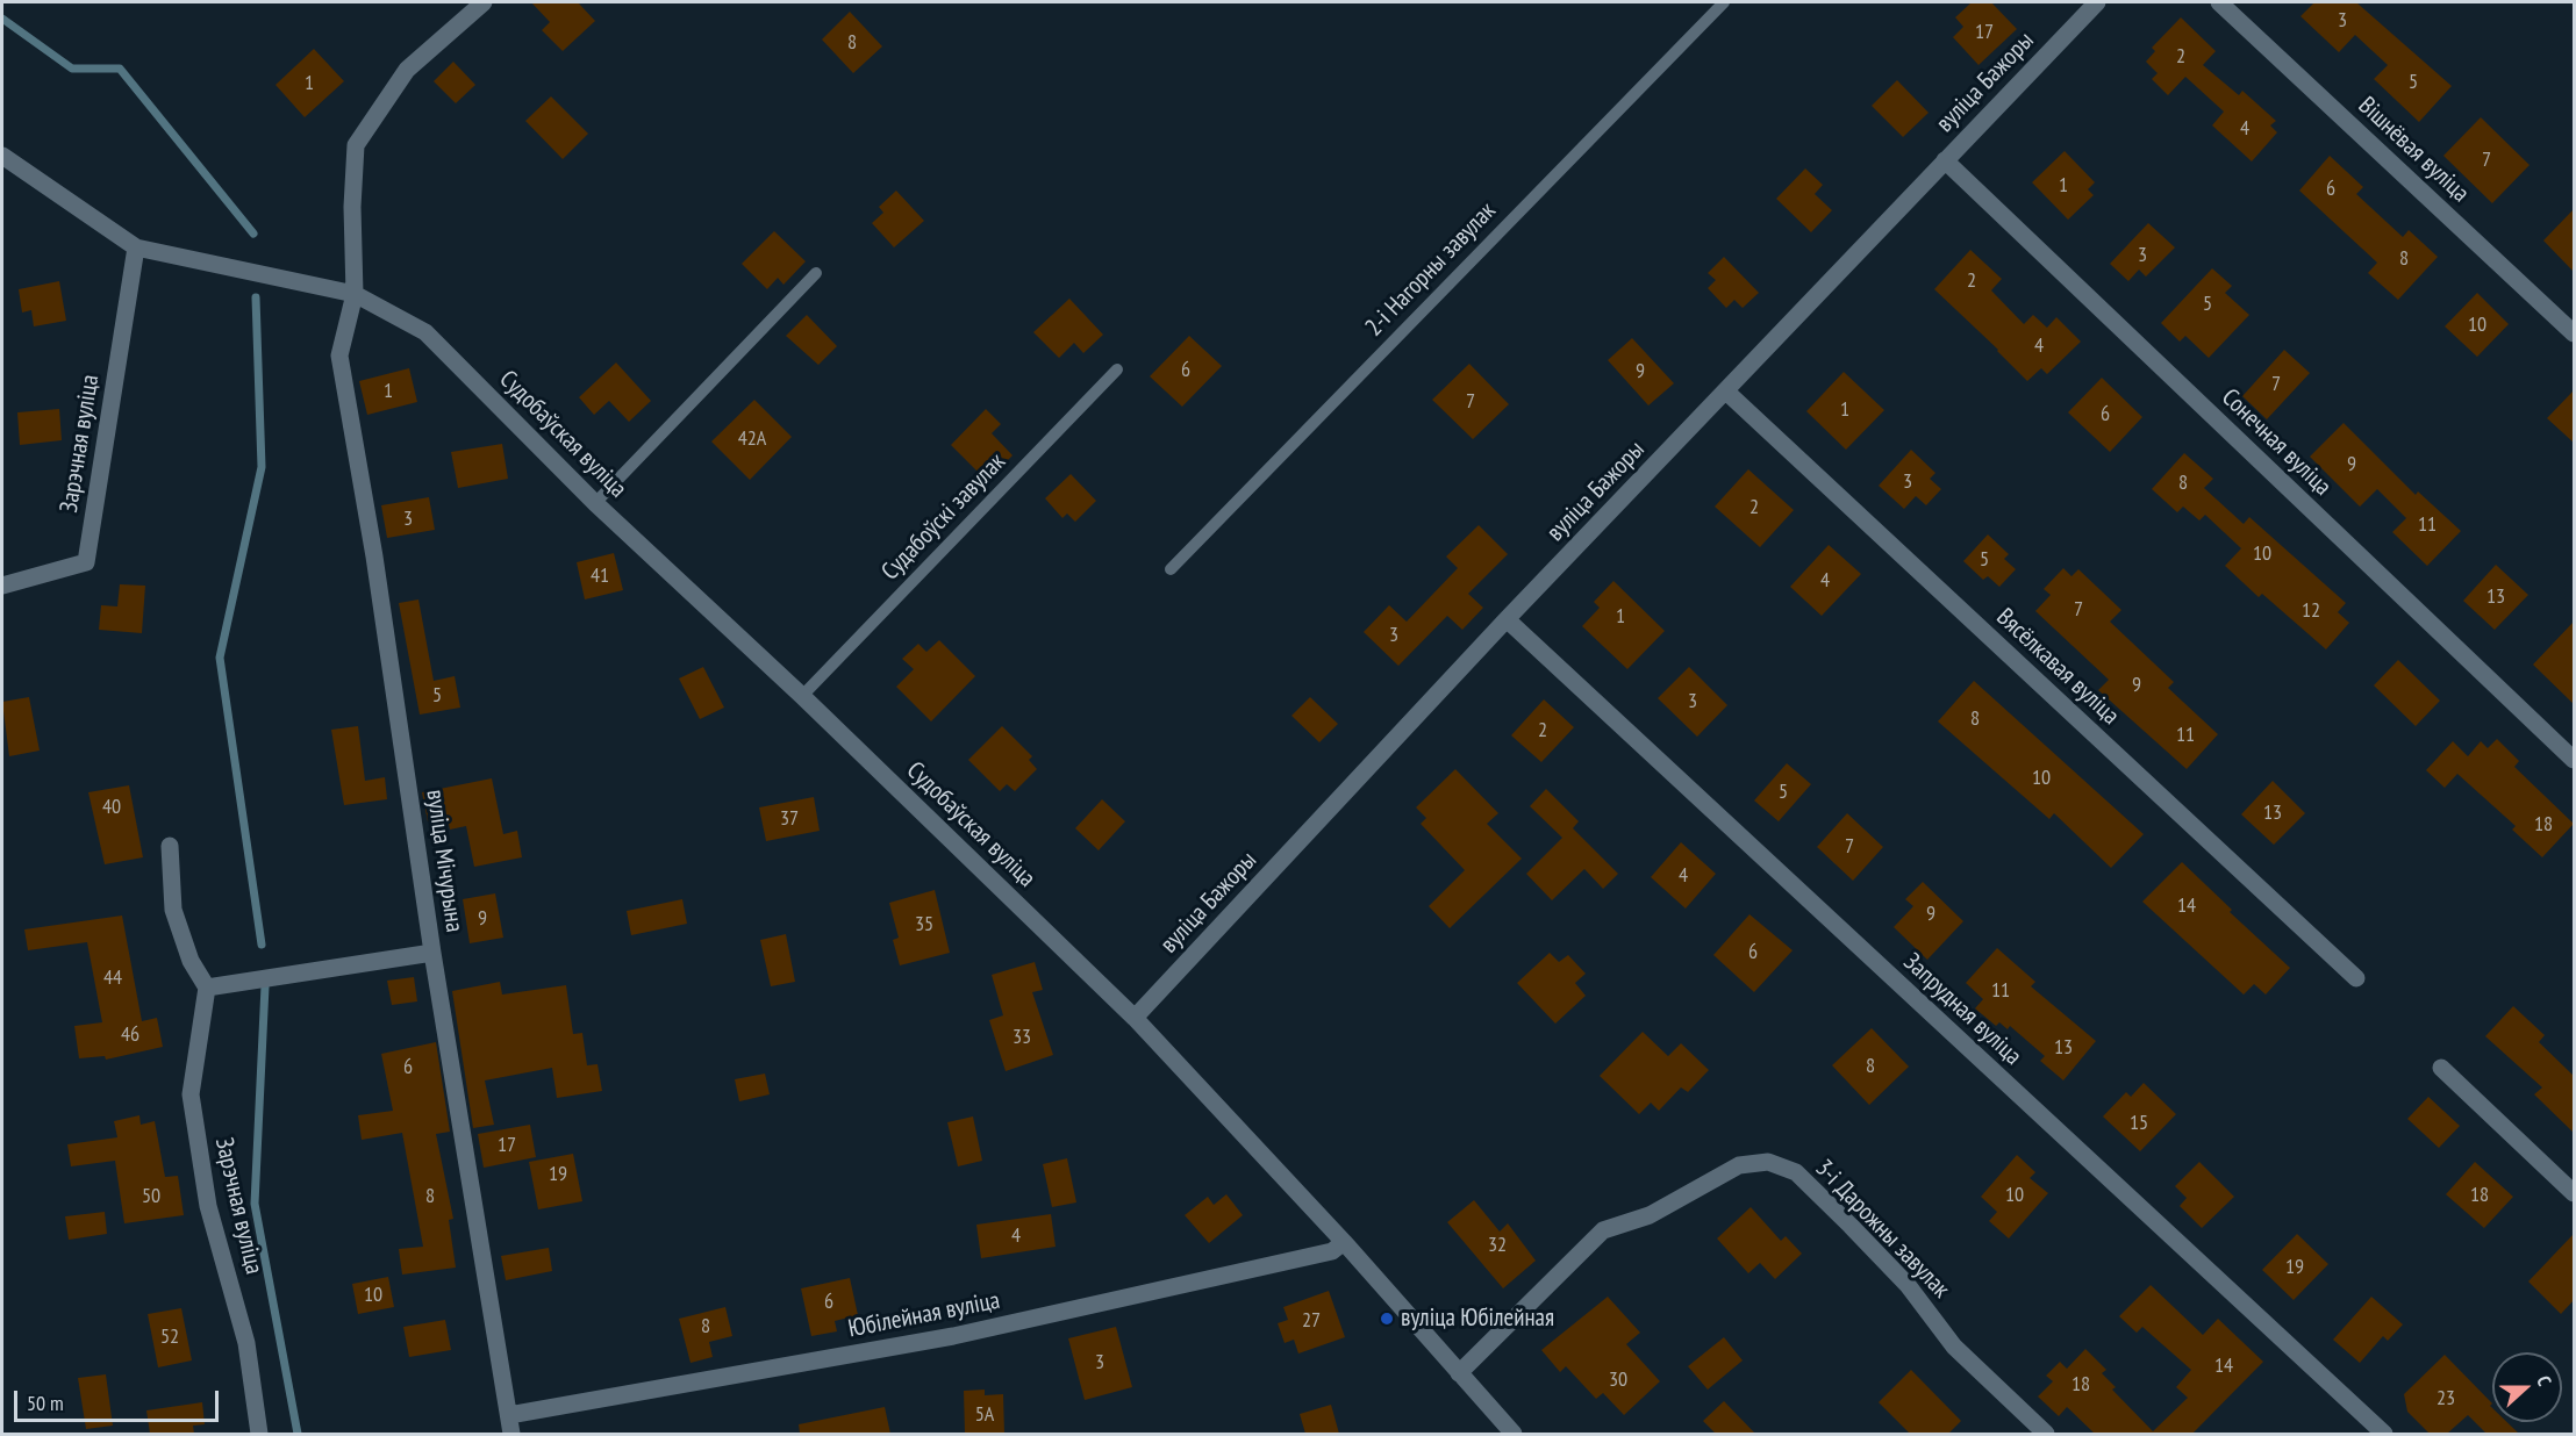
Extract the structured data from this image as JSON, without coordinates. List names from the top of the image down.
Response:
{
  "streets": {
    "street": [
      "вуліца Бажоры",
      "Вішнёвая вуліца",
      "Судобаўская вуліца",
      "Сонечная вуліца",
      "Зарэчная вуліца",
      "Вясёлкавая вуліца",
      "вуліца Мічурына",
      "Запрудная вуліца",
      "3-і Дарожны завулак",
      "Юбілейная вуліца"
    ],
    "lane": ["2-і Нагорны завулак", "Судабоўскі завулак"]
  },
  "crossings": [
    ["вуліца Бажоры", "Судобаўская вуліца"],
    ["вуліца Бажоры", "Сонечная вуліца"],
    ["вуліца Бажоры", "Вясёлкавая вуліца"],
    ["вуліца Бажоры", "Запрудная вуліца"],
    ["Судобаўская вуліца", "Судабоўскі завулак"],
    ["Судобаўская вуліца", "вуліца Мічурына"],
    ["Судобаўская вуліца", "3-і Дарожны завулак"],
    ["Судобаўская вуліца", "Юбілейная вуліца"],
    ["вуліца Мічурына", "Юбілейная вуліца"]
  ],
  "places": ["вуліца Юбілейная"],
  "house_numbers": [
    "3",
    "17",
    "8",
    "2",
    "5",
    "1",
    "4",
    "7",
    "1",
    "6",
    "3",
    "8",
    "2",
    "5",
    "10",
    "4",
    "6",
    "9",
    "7",
    "1",
    "7",
    "1",
    "6",
    "42А",
    "9",
    "3",
    "8",
    "2",
    "3",
    "11",
    "10",
    "5",
    "41",
    "4",
    "13",
    "7",
    "12",
    "1",
    "3",
    "9",
    "5",
    "3",
    "8",
    "2",
    "11",
    "10",
    "5",
    "40",
    "13",
    "37",
    "18",
    "7",
    "4",
    "14",
    "9",
    "9",
    "35",
    "6",
    "44",
    "11",
    "46",
    "33",
    "13",
    "8",
    "6",
    "15",
    "17",
    "19",
    "10",
    "18",
    "50",
    "8",
    "4",
    "32",
    "19",
    "10",
    "6",
    "27",
    "8",
    "52",
    "3",
    "14",
    "30",
    "18",
    "23",
    "5А"
  ],
  "scale_bar": "50 m",
  "north": "right"
}
